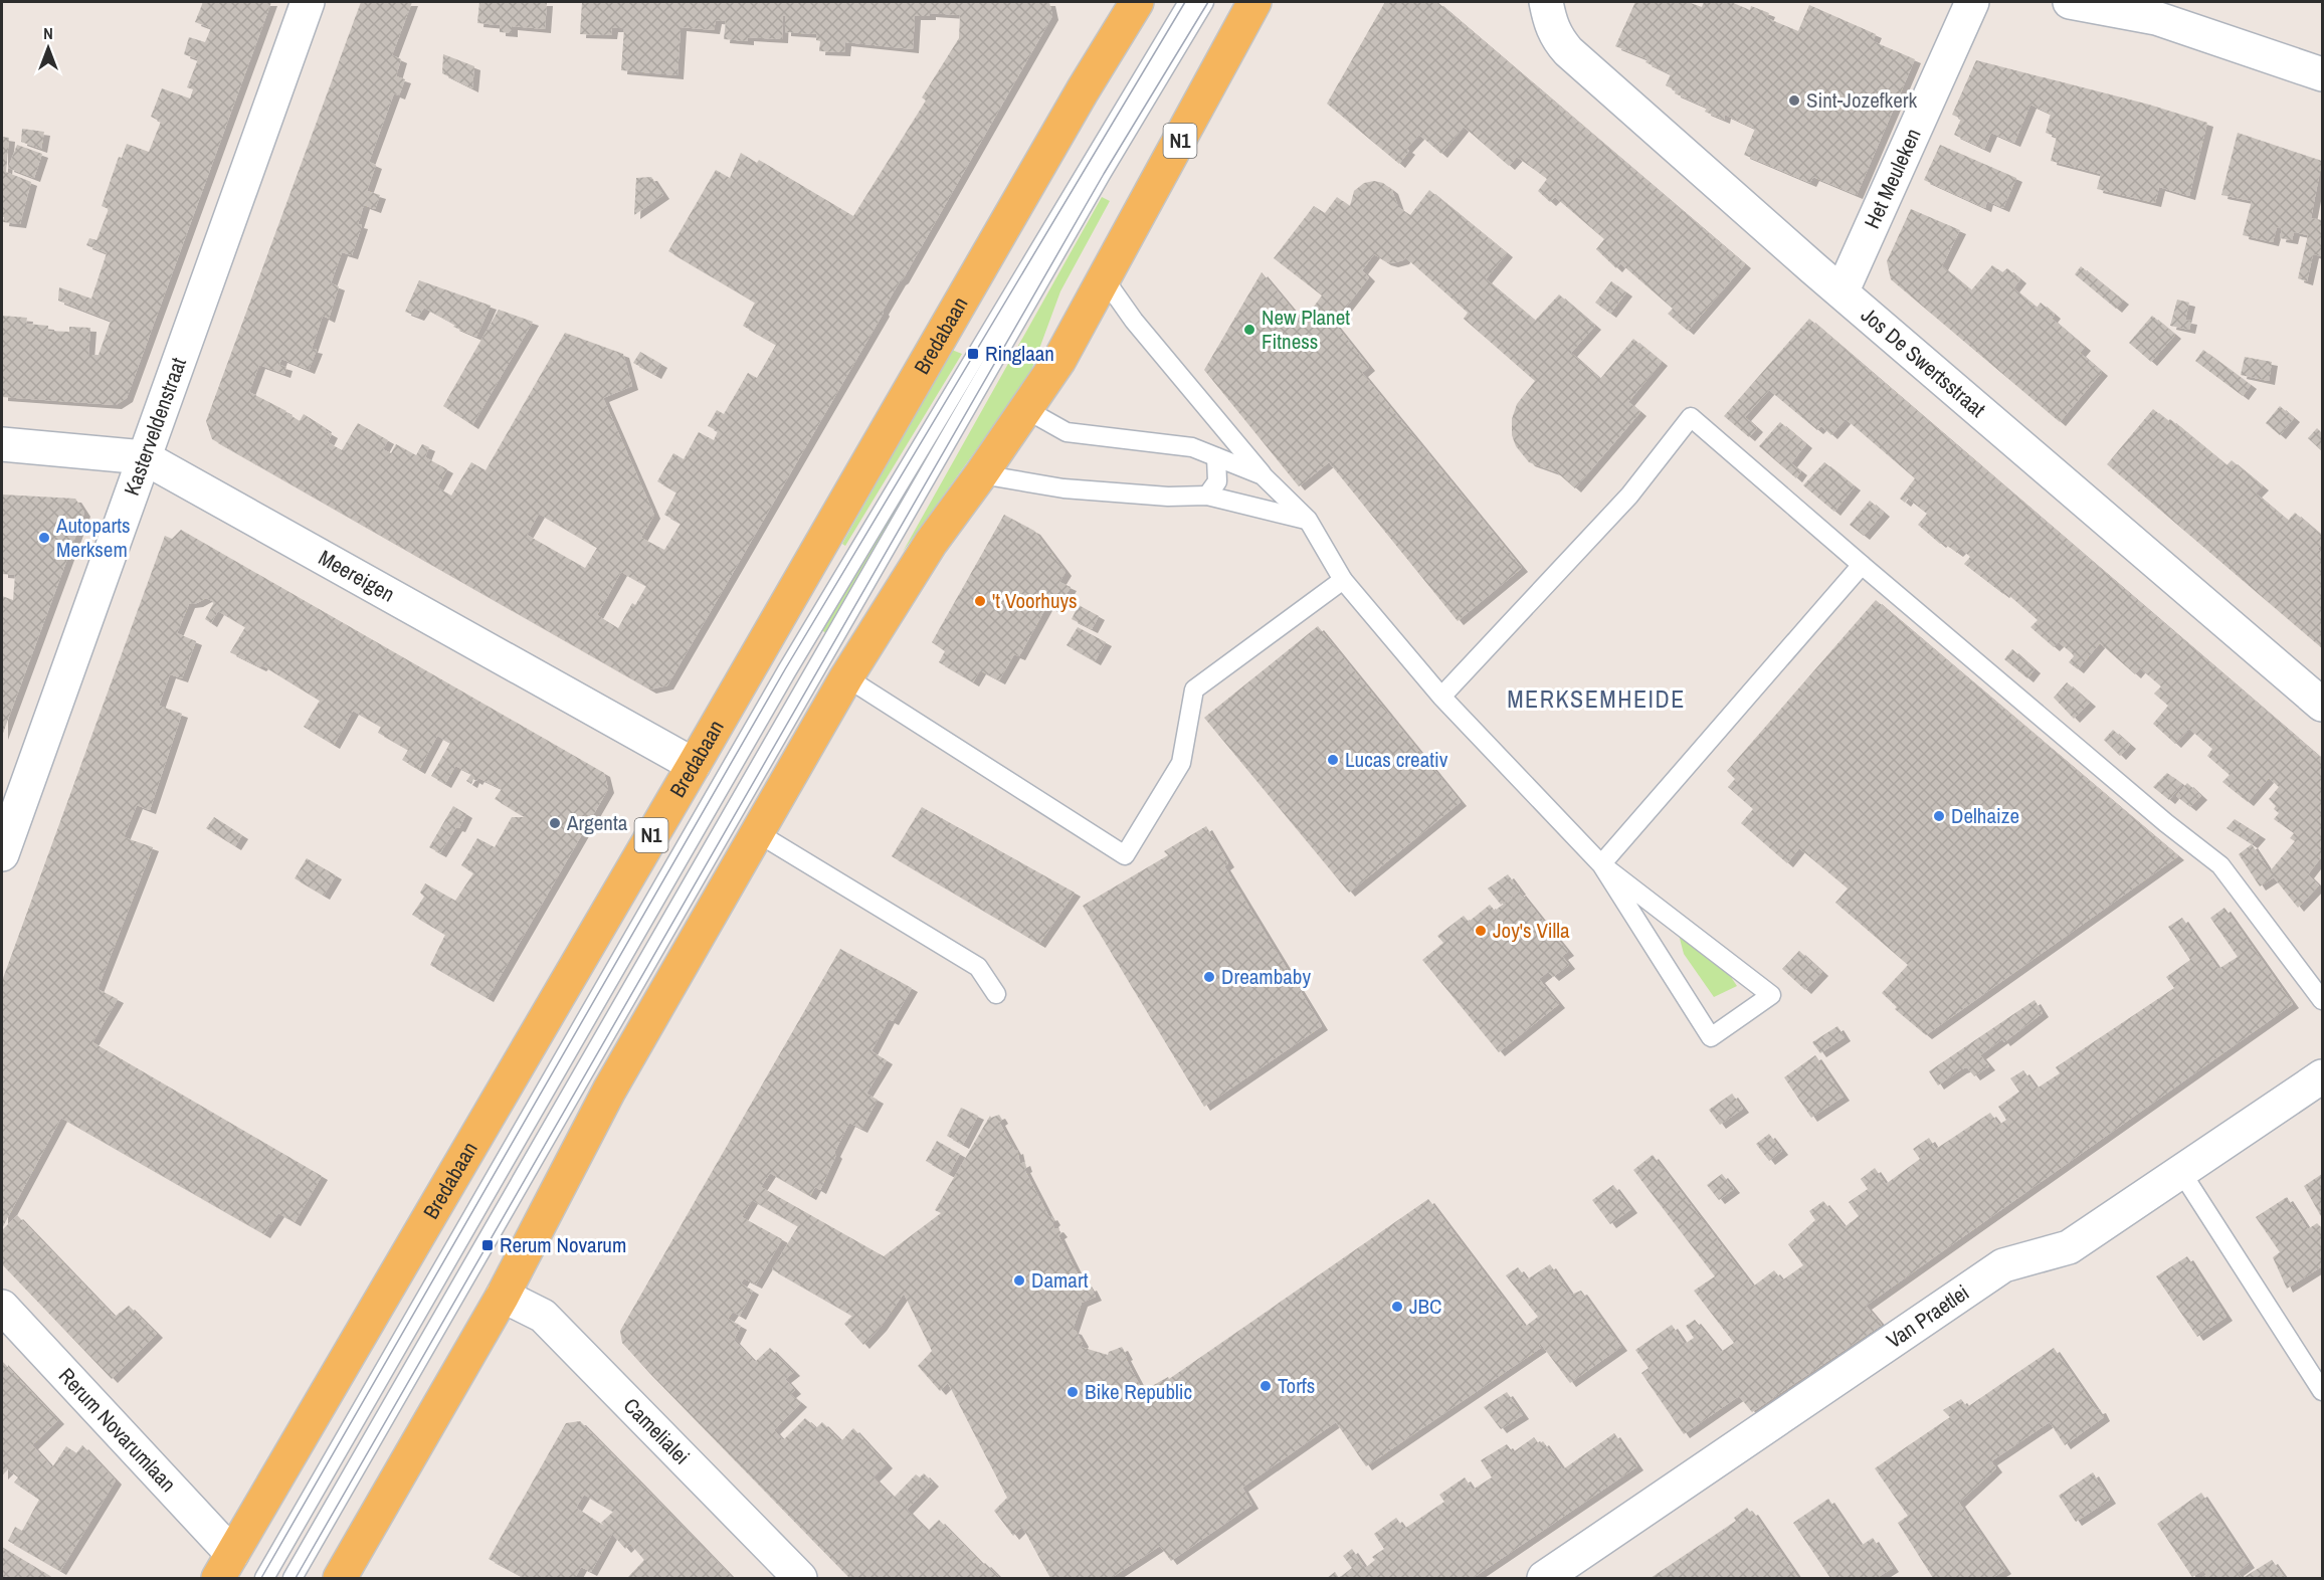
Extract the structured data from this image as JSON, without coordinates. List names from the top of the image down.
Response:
{
  "streets": {
    "main road": ["N1", "Bredabaan"],
    "street": [
      "Het Meuleken",
      "Jos De Swertsstraat",
      "Kasterveldenstraat",
      "Meereigen",
      "Van Praetlei",
      "Rerum Novarumlaan",
      "Camelialei"
    ]
  },
  "crossings": [
    ["N1", "Camelialei"],
    ["Het Meuleken", "Jos De Swertsstraat"],
    ["Bredabaan", "Meereigen"],
    ["Bredabaan", "Rerum Novarumlaan"],
    ["Kasterveldenstraat", "Meereigen"]
  ],
  "districts": ["MERKSEMHEIDE"],
  "places": {
    "other": [
      "Sint-Jozefkerk",
      "New Planet Fitness",
      "Autoparts Merksem",
      "'t Voorhuys",
      "Lucas creativ",
      "Delhaize",
      "Argenta",
      "Joy's Villa",
      "Dreambaby",
      "Damart",
      "JBC",
      "Torfs",
      "Bike Republic"
    ],
    "transit": ["Ringlaan", "Rerum Novarum"]
  },
  "north": "top"
}
